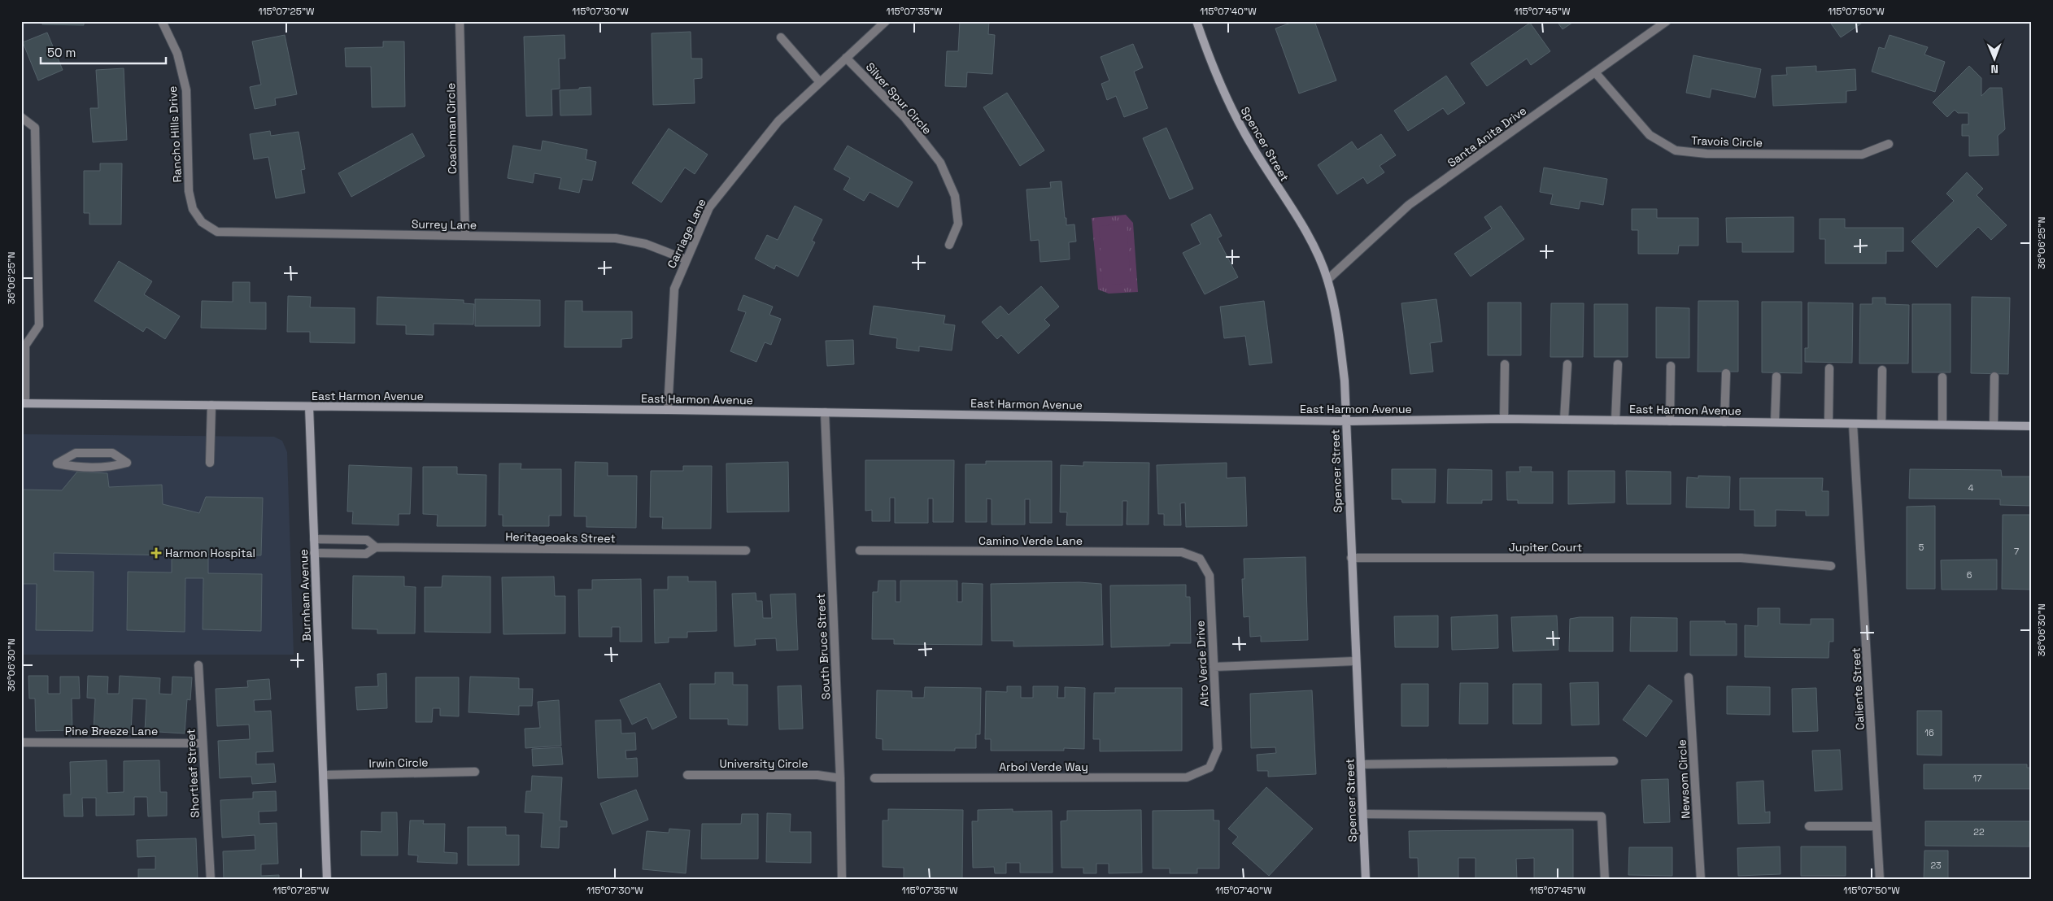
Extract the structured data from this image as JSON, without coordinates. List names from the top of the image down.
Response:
{
  "streets": {
    "main road": ["Spencer Street", "East Harmon Avenue", "Burnham Avenue"],
    "street": [
      "Silver Spur Circle",
      "Coachman Circle",
      "Rancho Hills Drive",
      "Santa Anita Drive",
      "Travois Circle",
      "Surrey Lane",
      "Carriage Lane",
      "Heritageoaks Street",
      "Camino Verde Lane",
      "Jupiter Court",
      "South Bruce Street",
      "Alto Verde Drive",
      "Caliente Street",
      "Pine Breeze Lane",
      "Irwin Circle",
      "University Circle",
      "Arbol Verde Way",
      "Shortleaf Street",
      "Newsom Circle"
    ]
  },
  "crossings": [
    ["Silver Spur Circle", "Carriage Lane"],
    ["Coachman Circle", "Surrey Lane"],
    ["Rancho Hills Drive", "Surrey Lane"],
    ["Santa Anita Drive", "Travois Circle"],
    ["Santa Anita Drive", "Spencer Street"],
    ["Spencer Street", "East Harmon Avenue"],
    ["Spencer Street", "Jupiter Court"],
    ["Surrey Lane", "Carriage Lane"],
    ["Carriage Lane", "East Harmon Avenue"],
    ["East Harmon Avenue", "Burnham Avenue"],
    ["East Harmon Avenue", "South Bruce Street"],
    ["East Harmon Avenue", "Caliente Street"],
    ["Heritageoaks Street", "Burnham Avenue"],
    ["Camino Verde Lane", "Alto Verde Drive"],
    ["Burnham Avenue", "Irwin Circle"],
    ["South Bruce Street", "University Circle"],
    ["Alto Verde Drive", "Arbol Verde Way"],
    ["Pine Breeze Lane", "Shortleaf Street"]
  ],
  "places": {
    "health": ["Harmon Hospital"]
  },
  "house_numbers": [
    "4",
    "5",
    "7",
    "6",
    "16",
    "17",
    "22",
    "23"
  ],
  "scale_bar": "50 m",
  "north": "bottom",
  "coordinates": [
    "115°07'25\"W",
    "115°07'30\"W",
    "115°07'35\"W",
    "115°07'40\"W",
    "115°07'45\"W",
    "115°07'50\"W",
    "36°06'25\"N",
    "36°06'30\"N"
  ]
}
